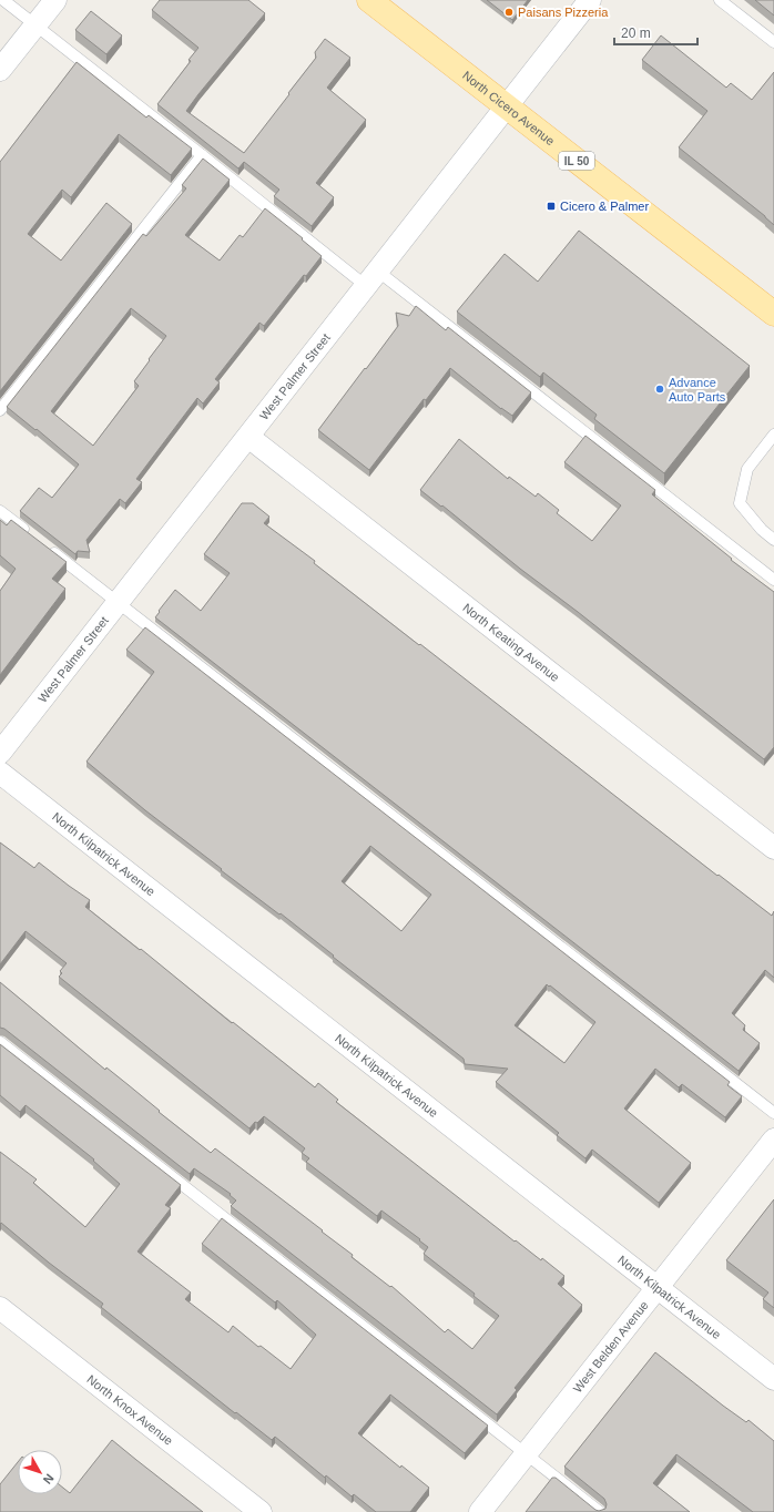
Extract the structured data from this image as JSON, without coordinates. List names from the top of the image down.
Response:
{
  "streets": {
    "main road": ["North Cicero Avenue", "IL 50"],
    "street": [
      "West Palmer Street",
      "North Keating Avenue",
      "North Kilpatrick Avenue",
      "West Belden Avenue",
      "North Knox Avenue"
    ]
  },
  "crossings": [
    ["North Cicero Avenue", "West Palmer Street"],
    ["West Palmer Street", "North Keating Avenue"],
    ["North Kilpatrick Avenue", "West Belden Avenue"]
  ],
  "places": {
    "other": ["Paisans Pizzeria", "Advance Auto Parts"],
    "transit": ["Cicero & Palmer"]
  },
  "scale_bar": "20 m",
  "north": "bottom right"
}
